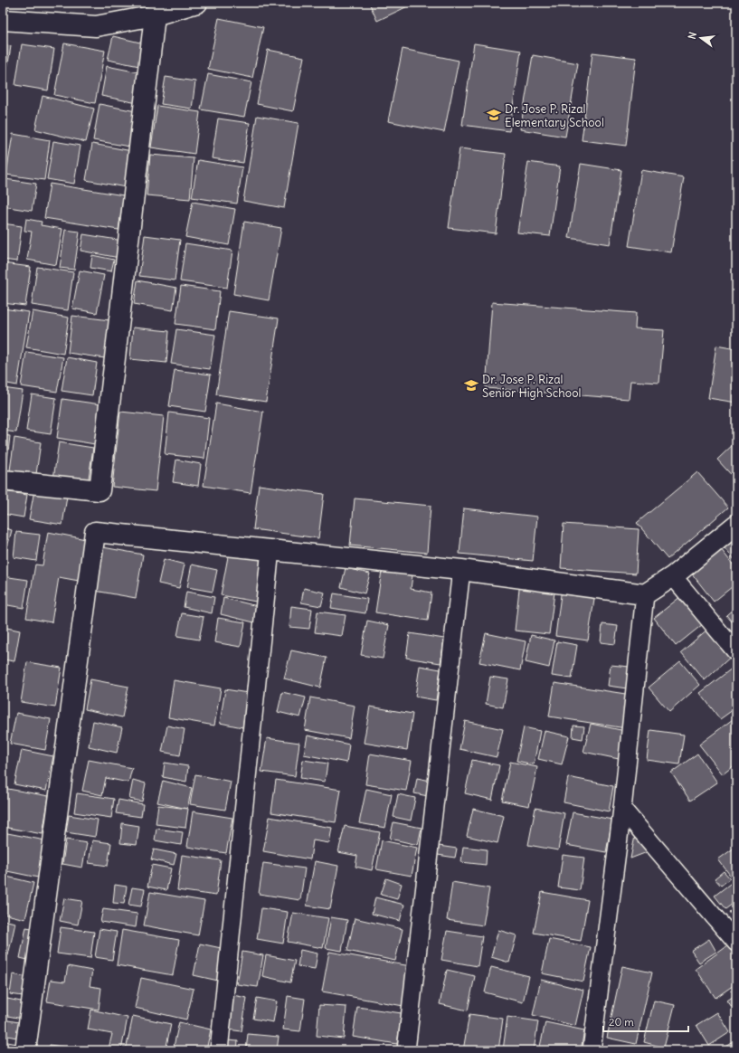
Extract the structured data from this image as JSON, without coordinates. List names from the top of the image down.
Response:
{
  "places": {
    "school or university": ["Dr. Jose P. Rizal Elementary School", "Dr. Jose P. Rizal Senior High School"]
  },
  "scale_bar": "20 m",
  "north": "left"
}
